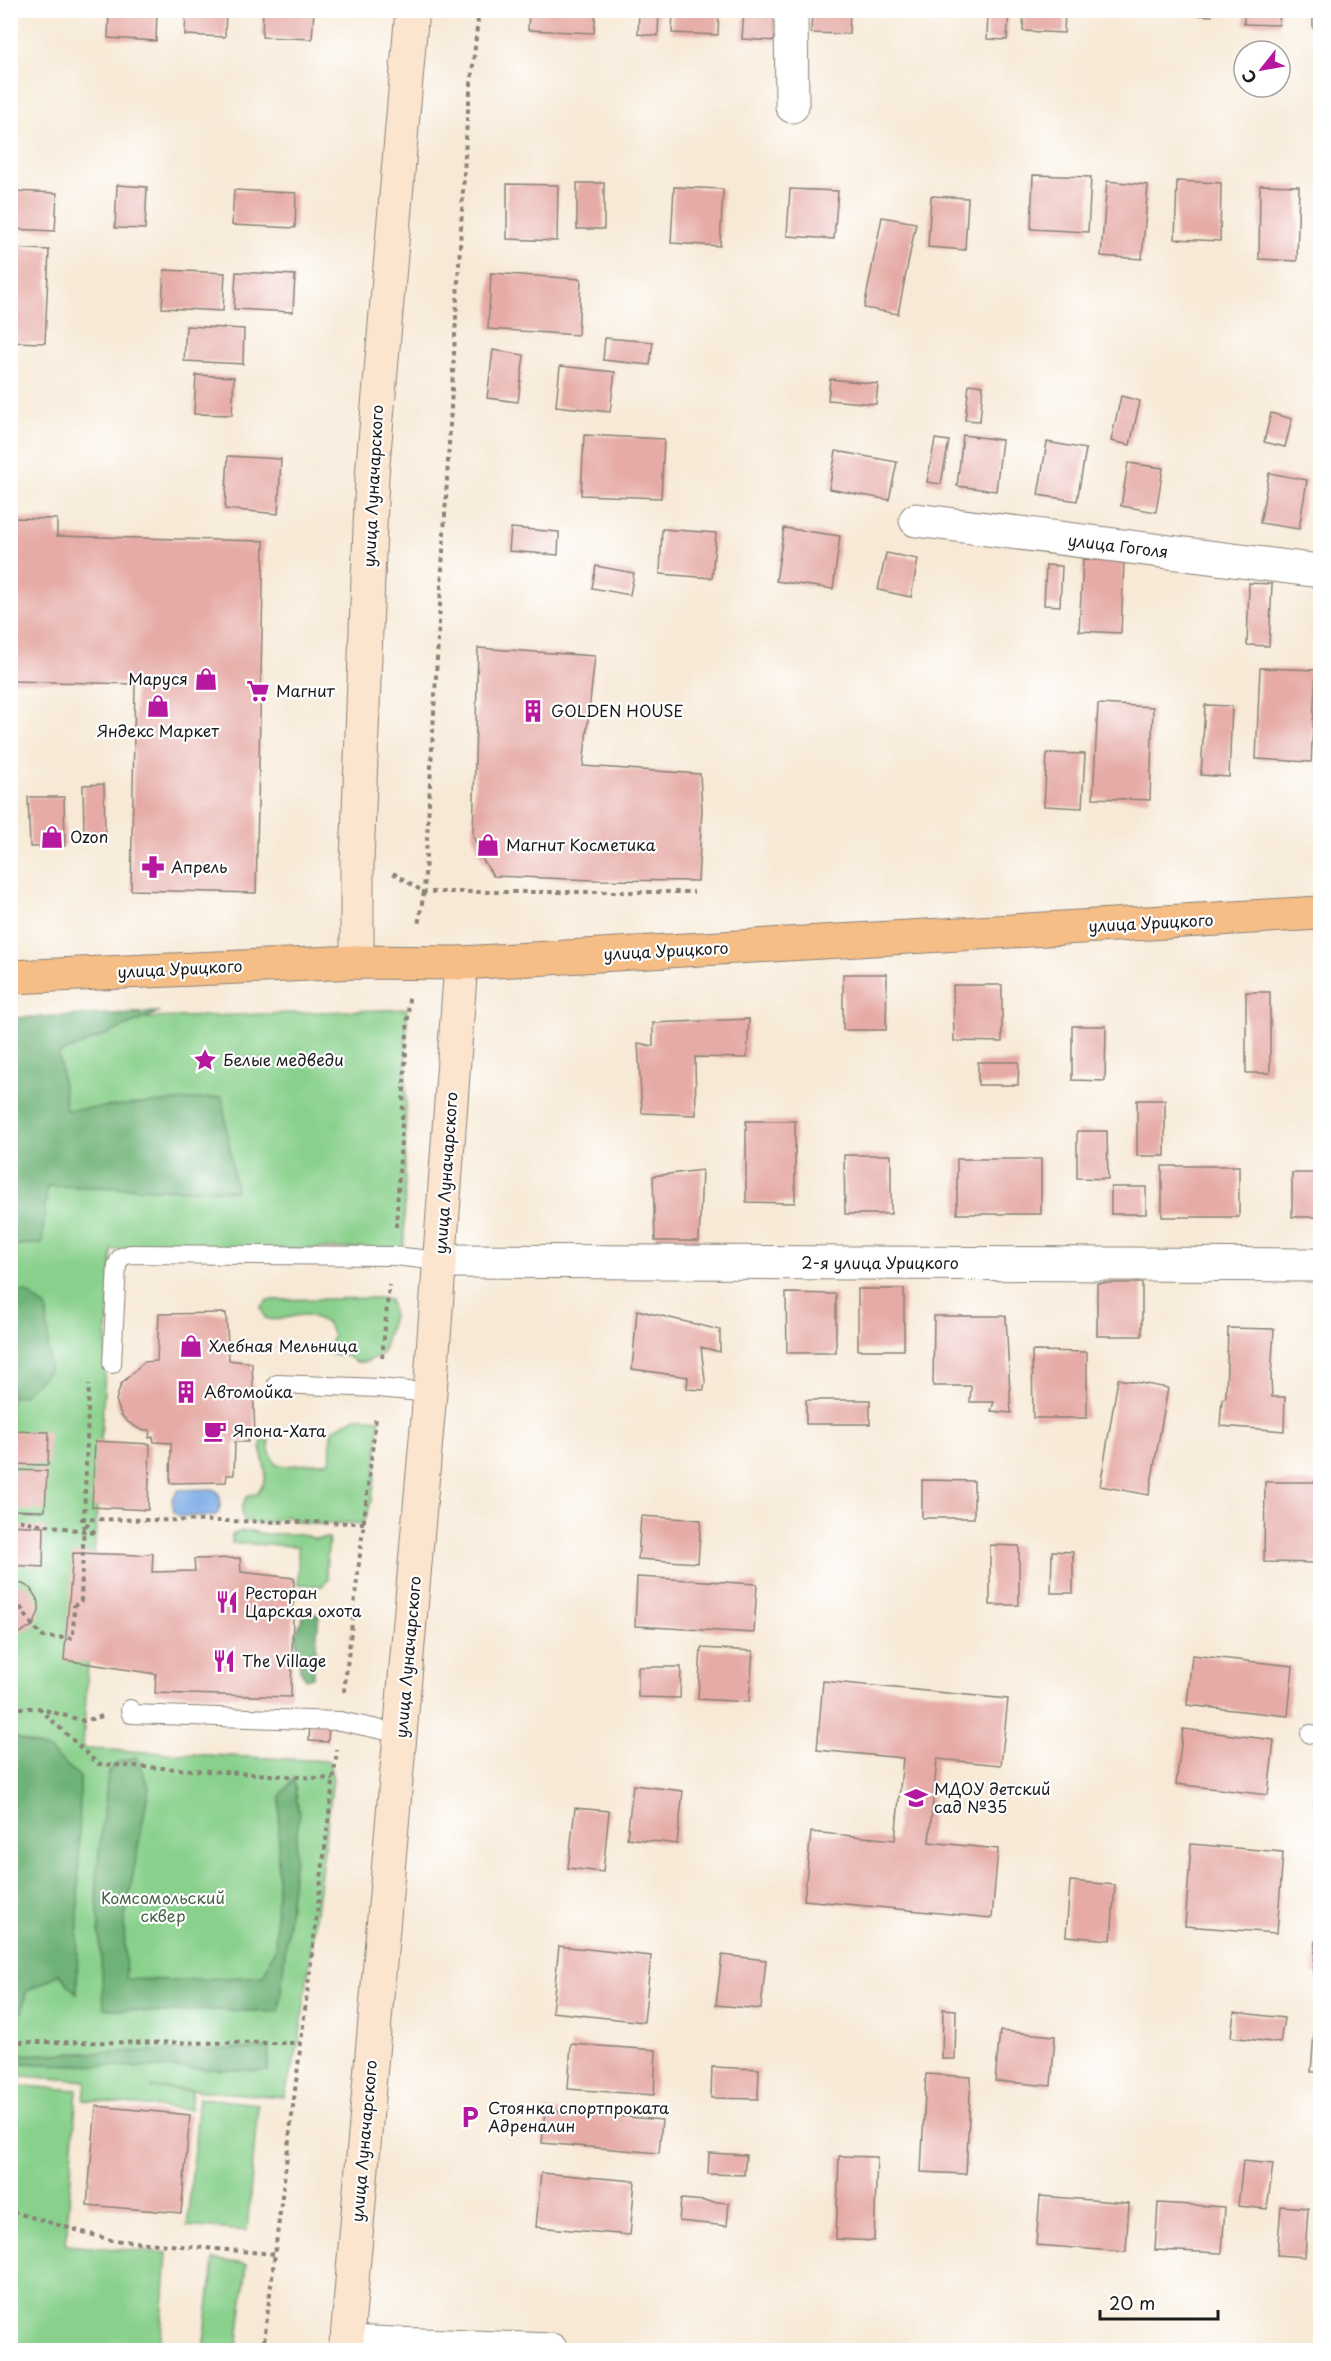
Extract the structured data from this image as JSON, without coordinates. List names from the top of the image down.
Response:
{
  "streets": {
    "main road": ["улица Урицкого"],
    "street": ["улица Луначарского", "улица Гоголя", "2-я улица Урицкого"]
  },
  "crossings": [
    ["улица Луначарского", "улица Урицкого"],
    ["улица Луначарского", "2-я улица Урицкого"]
  ],
  "parks": ["Комсомольский сквер"],
  "places": {
    "shop": [
      "Маруся",
      "Яндекс Маркет",
      "Ozon",
      "Магнит Косметика",
      "Хлебная Мельница"
    ],
    "supermarket": ["Магнит"],
    "building": ["GOLDEN HOUSE", "Автомойка"],
    "pharmacy": ["Апрель"],
    "place": ["Белые медведи"],
    "cafe": ["Япона-Хата"],
    "restaurant": ["Ресторан Царская охота", "The Village"],
    "school or university": ["МДОУ детский сад №35"],
    "parking": ["Стоянка спортпроката Адреналин"]
  },
  "scale_bar": "20 m",
  "north": "bottom left"
}
